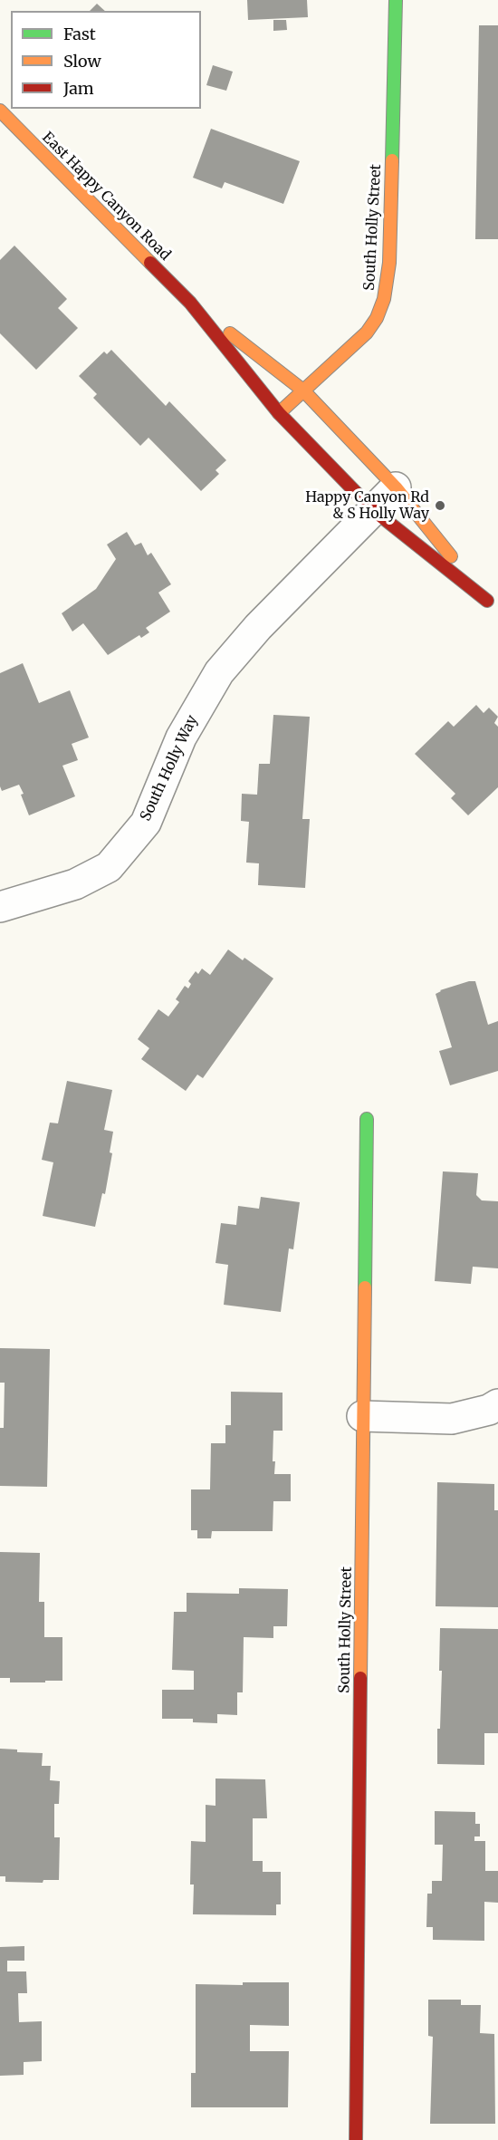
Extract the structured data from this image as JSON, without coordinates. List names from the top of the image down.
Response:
{
  "streets": {
    "street": ["East Happy Canyon Road", "South Holly Street", "South Holly Way"]
  },
  "crossings": [
    ["East Happy Canyon Road", "South Holly Street"],
    ["East Happy Canyon Road", "South Holly Way"]
  ],
  "places": ["Happy Canyon Rd & S Holly Way"],
  "legend": ["Fast", "Slow", "Jam"]
}
